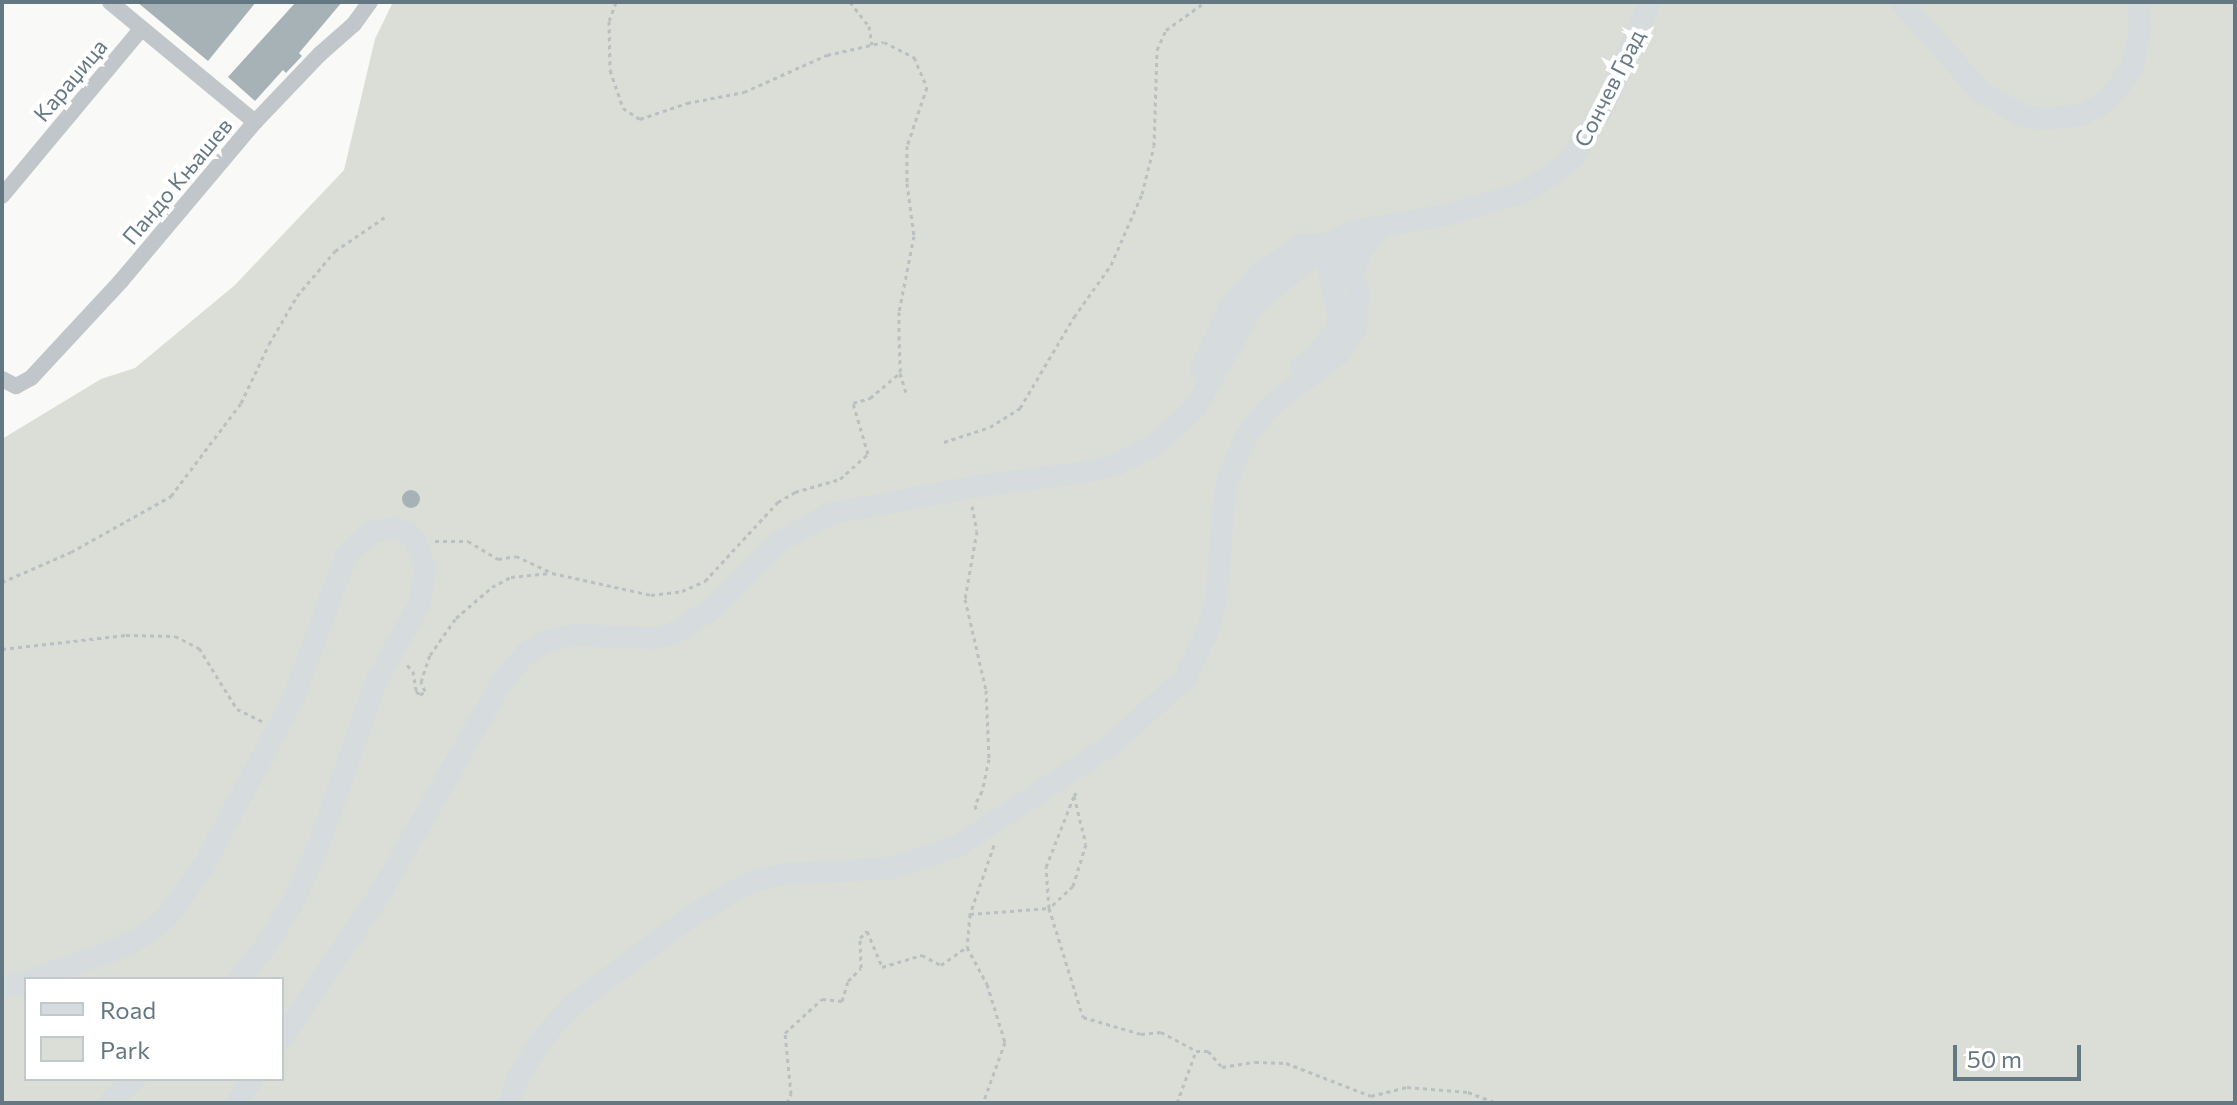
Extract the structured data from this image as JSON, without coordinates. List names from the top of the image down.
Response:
{
  "streets": {
    "street": ["Караџица", "Сончев Град", "Пандо Књашев"]
  },
  "legend": ["Road", "Park"],
  "scale_bar": "50 m"
}
